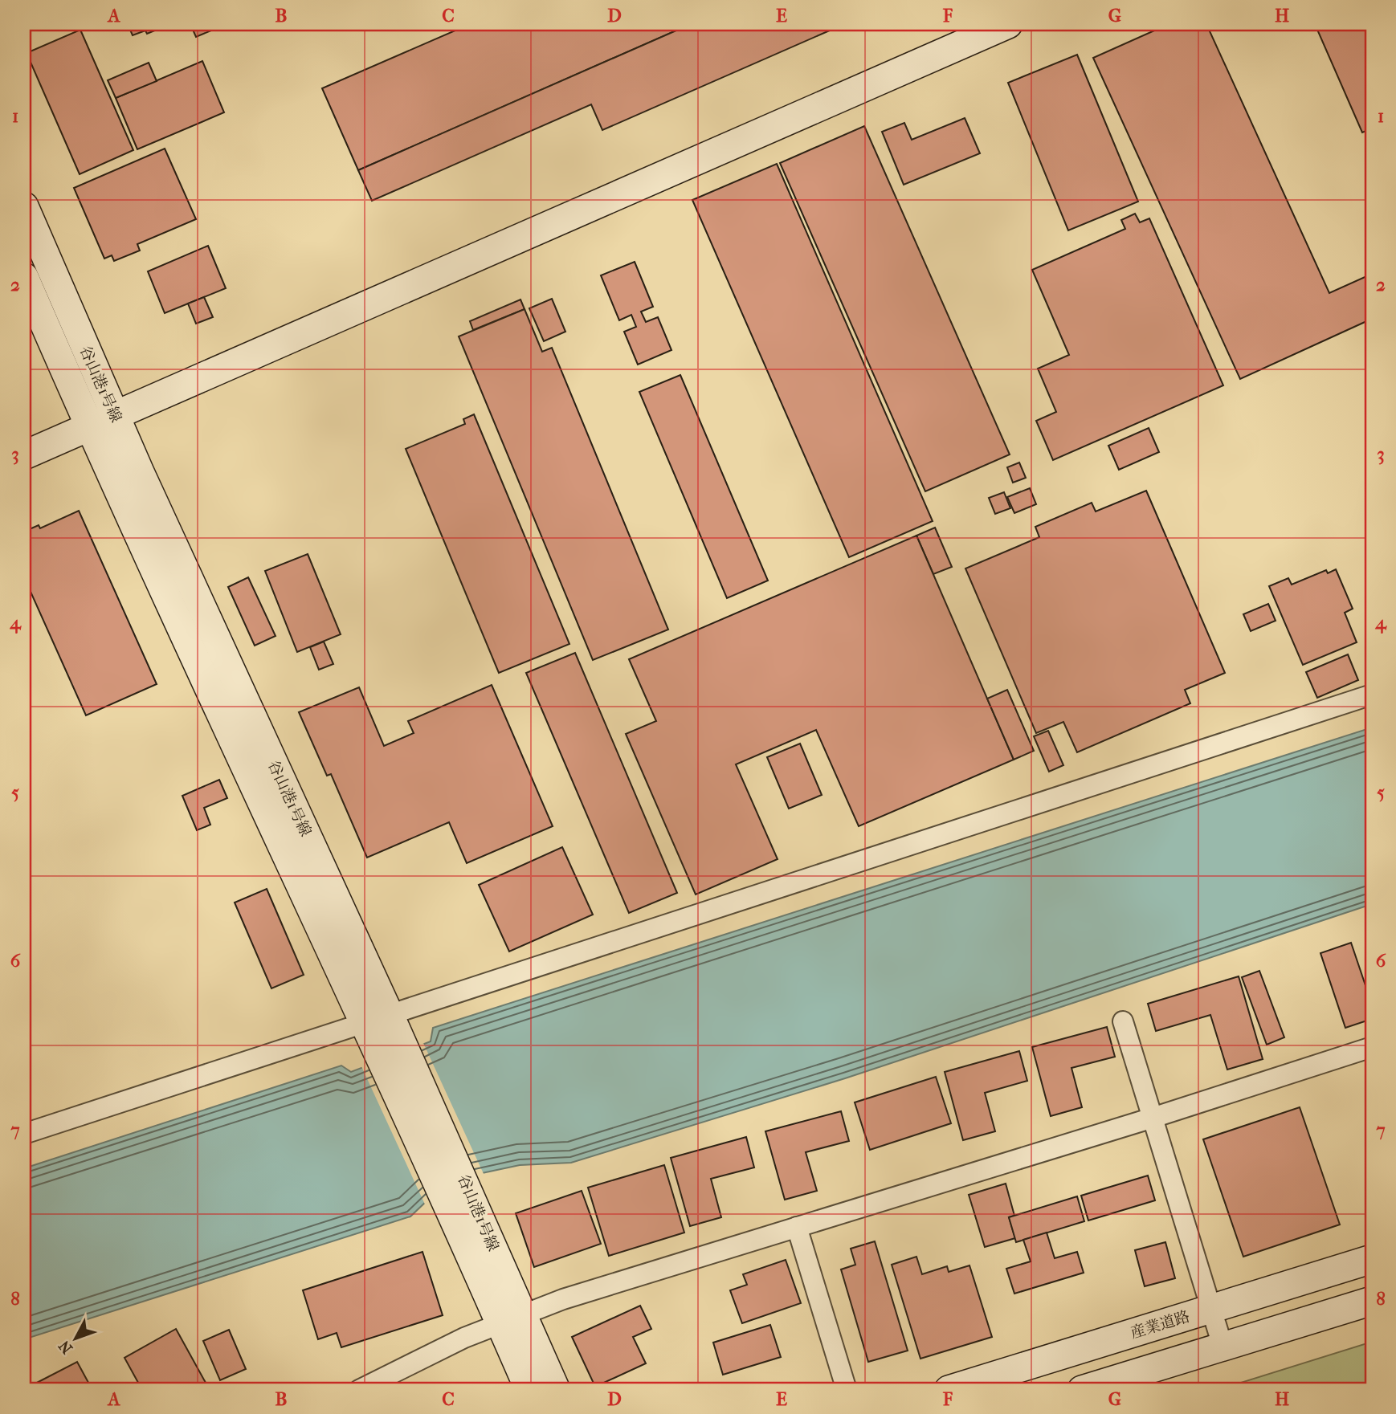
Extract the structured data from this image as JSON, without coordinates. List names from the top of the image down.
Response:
{
  "streets": {
    "street": ["谷山港1号線", "産業道路"]
  },
  "north": "bottom left",
  "grid": {
    "columns": [
      "A",
      "B",
      "C",
      "D",
      "E",
      "F",
      "G",
      "H"
    ],
    "rows": [
      "1",
      "2",
      "3",
      "4",
      "5",
      "6",
      "7",
      "8"
    ]
  }
}
